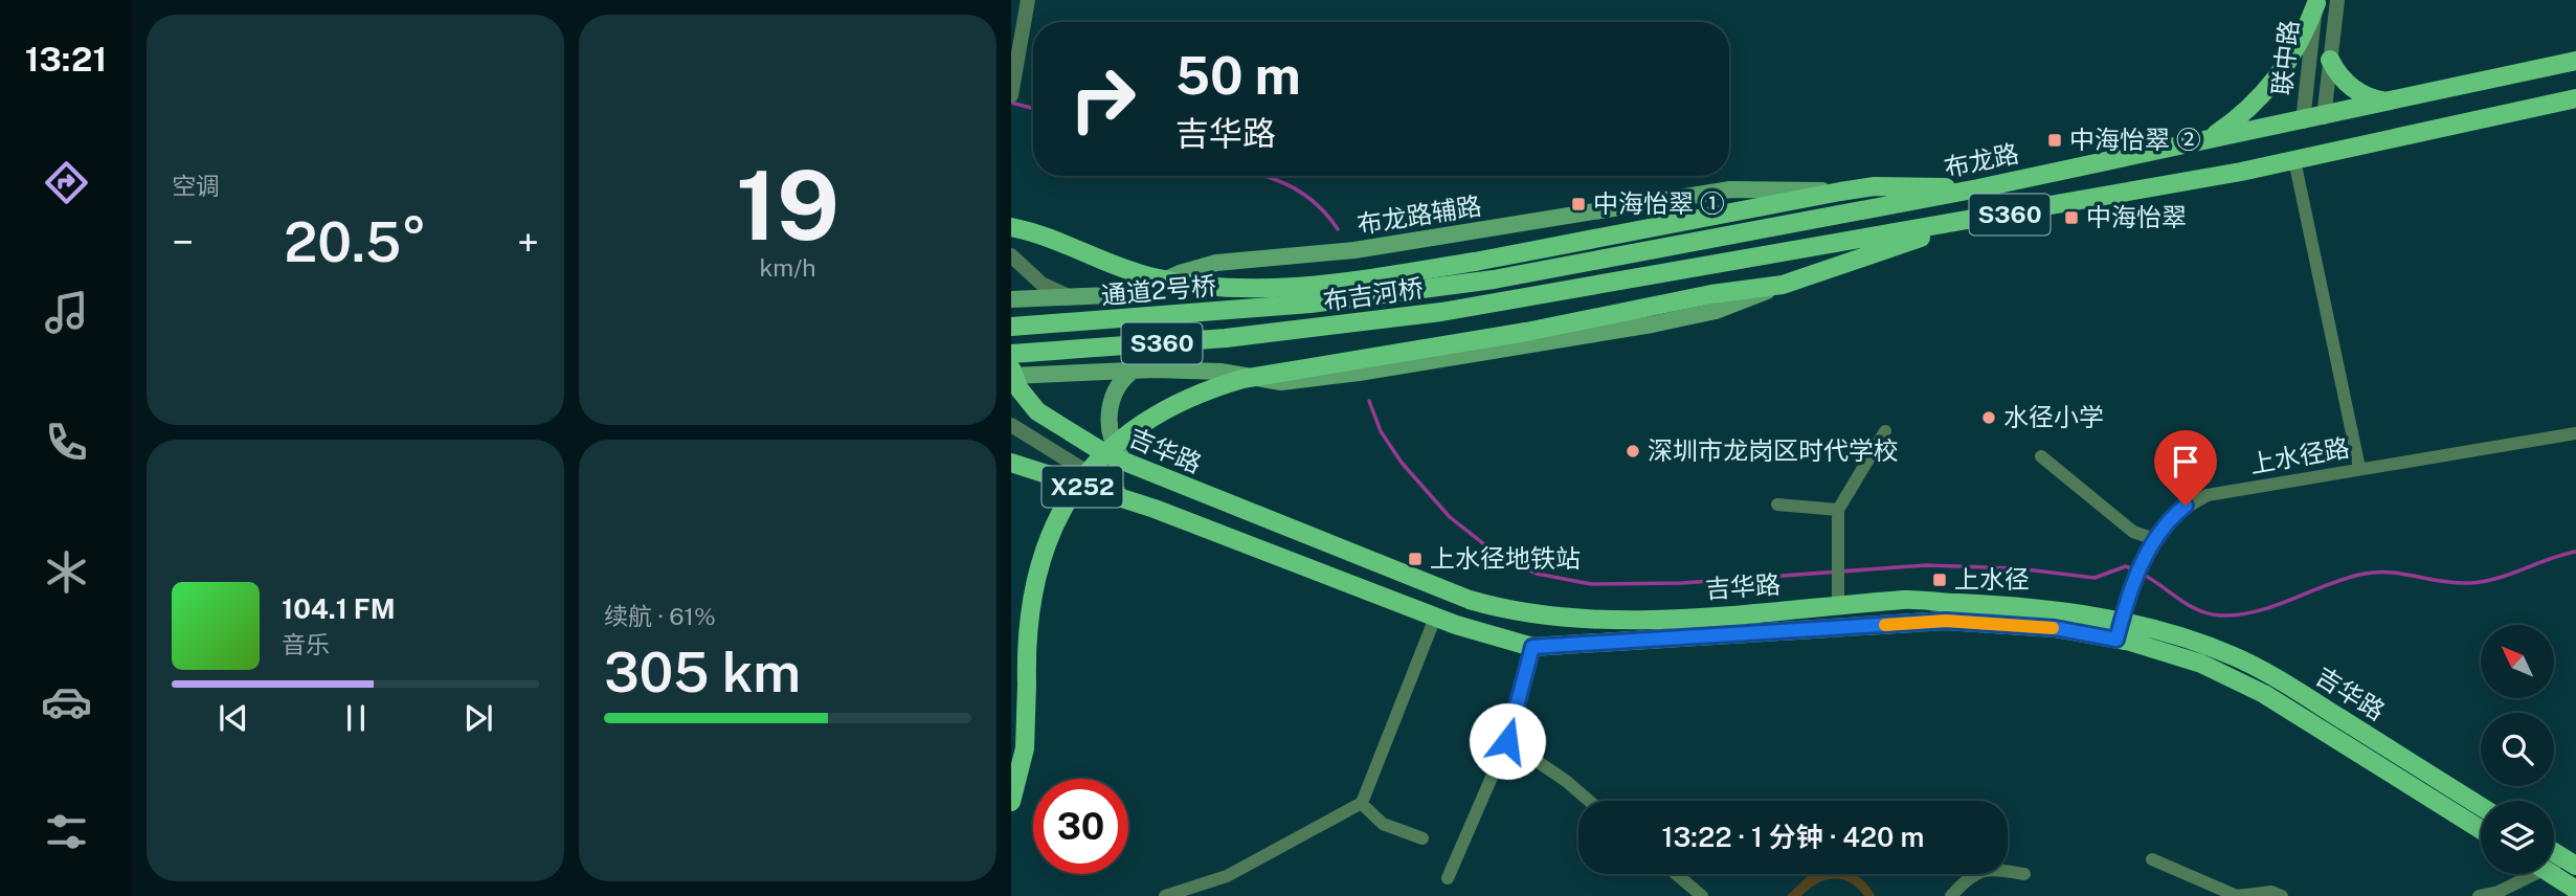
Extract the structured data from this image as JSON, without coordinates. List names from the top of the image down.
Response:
{
  "streets": {
    "main road": [
      "布龙路",
      "S360",
      "布龙路辅路",
      "通道2号桥",
      "布吉河桥",
      "吉华路",
      "X252"
    ],
    "street": ["联中路", "上水径路"]
  },
  "crossings": [
    ["联中路", "布龙路"],
    ["布龙路", "布吉河桥"],
    ["S360", "布吉河桥"],
    ["通道2号桥", "布吉河桥"],
    ["吉华路", "上水径路"]
  ],
  "places": {
    "transit": [
      "中海怡翠 ②",
      "中海怡翠 ①",
      "中海怡翠",
      "上水径地铁站",
      "上水径"
    ],
    "other": ["水径小学", "深圳市龙岗区时代学校"]
  },
  "north": "top left",
  "page": {
    "tabs": "13:21",
    "tile": [
      "空调",
      ["19", "km/h"],
      ["续航 · 61%", "305 km"]
    ],
    "turn": ["50 m", "吉华路"],
    "heat": ["−", "20.5°", "+"],
    "song": ["104.1 FM", "音乐"],
    "limit": "30",
    "trip": "13:22 · 1 分钟 · 420 m"
  }
}
